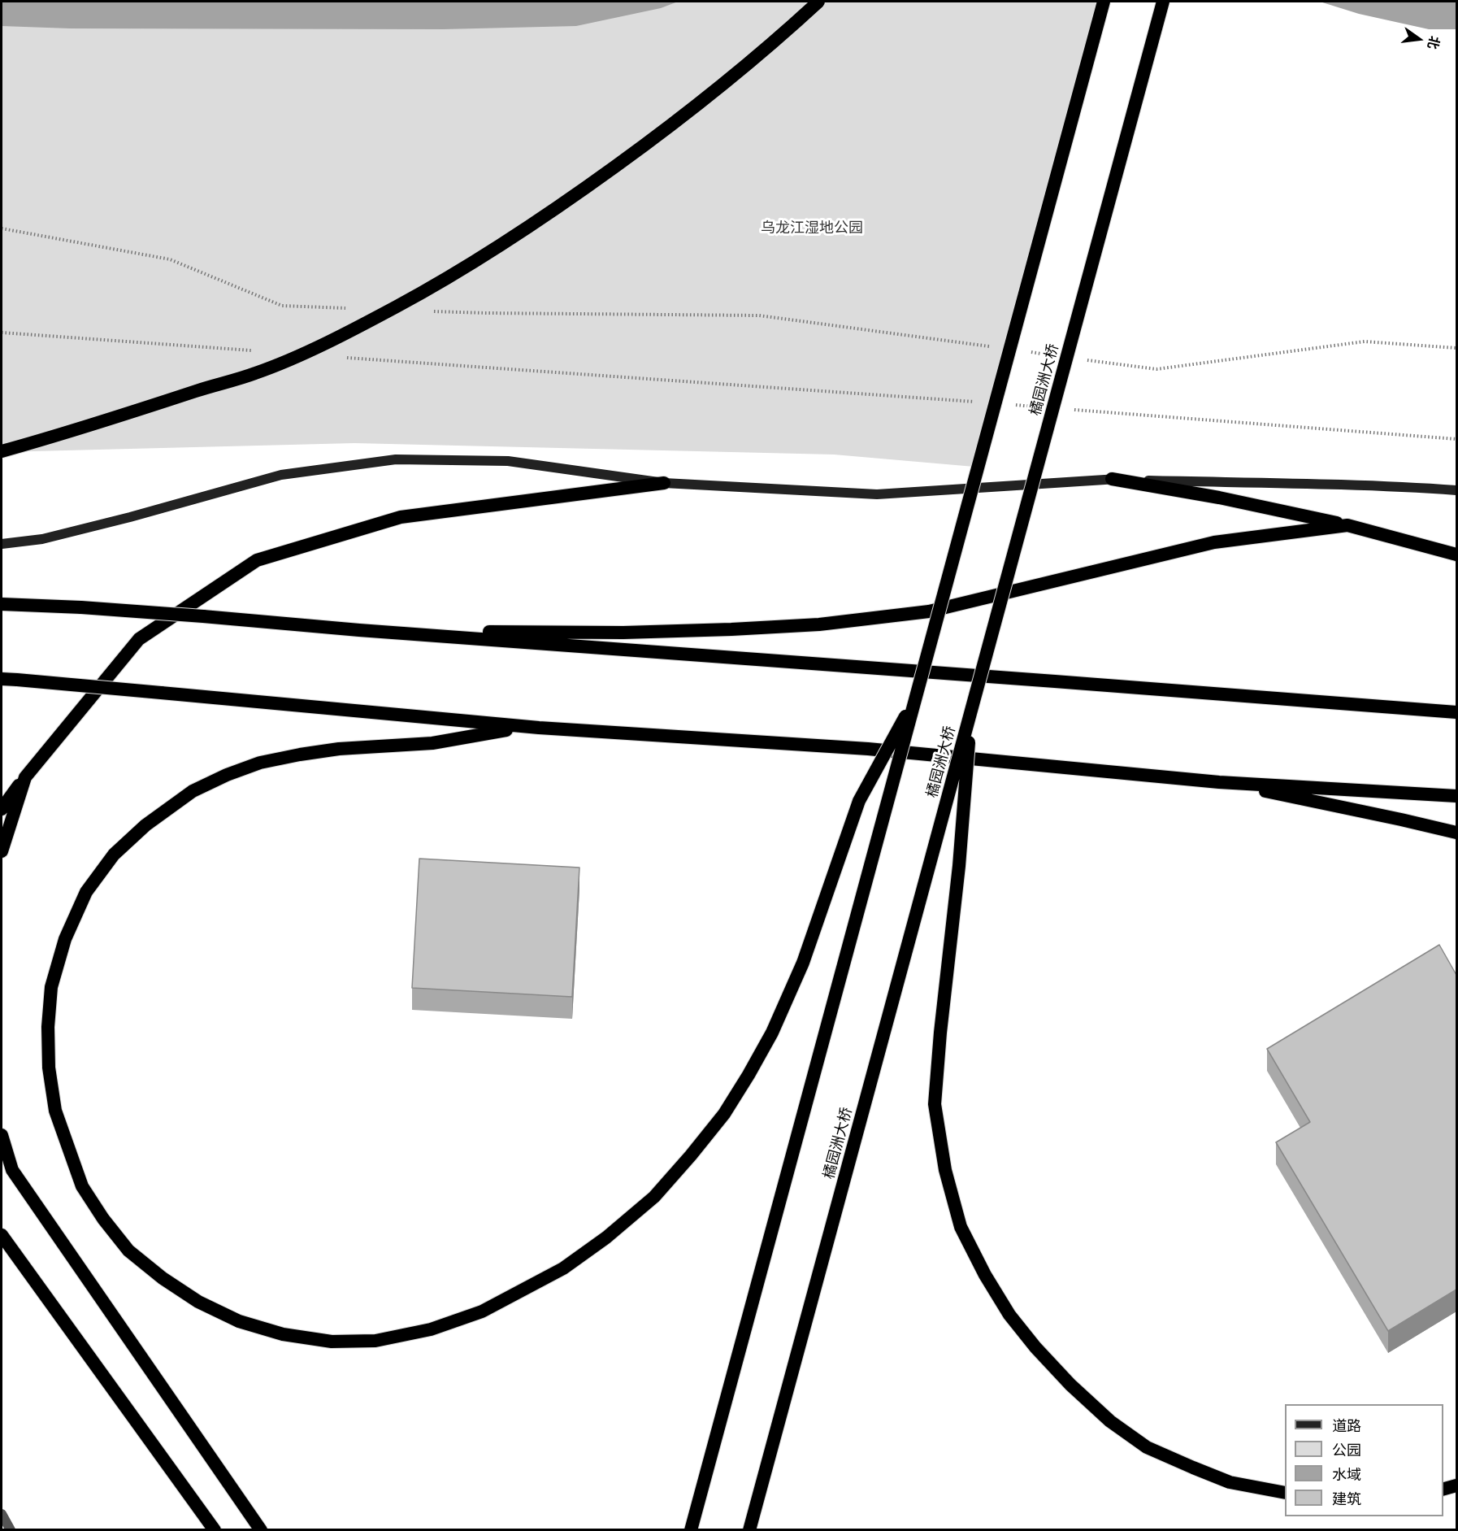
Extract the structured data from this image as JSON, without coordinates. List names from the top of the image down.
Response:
{
  "streets": {
    "highway": ["橘园洲大桥"]
  },
  "parks": ["乌龙江湿地公园"],
  "legend": [
    "道路",
    "公园",
    "水域",
    "建筑"
  ],
  "north": "right"
}
